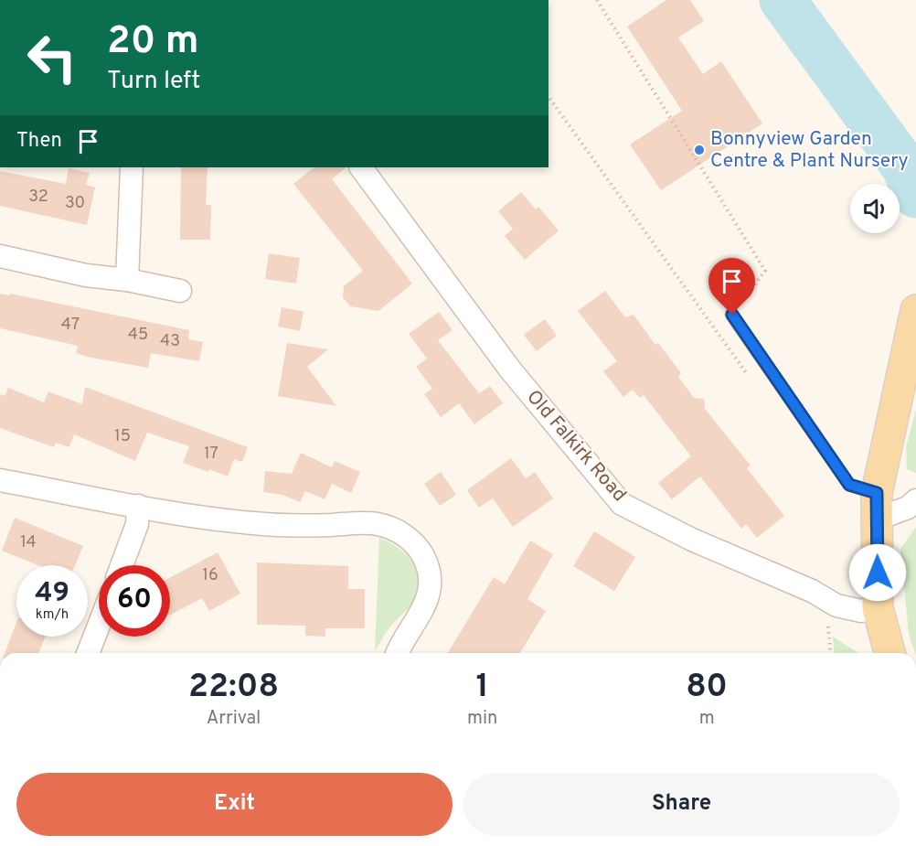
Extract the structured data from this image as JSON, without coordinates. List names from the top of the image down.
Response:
{
  "streets": {
    "street": ["Old Falkirk Road"]
  },
  "places": ["Bonnyview Garden Centre & Plant Nursery"],
  "house_numbers": [
    "32",
    "30",
    "47",
    "45",
    "43",
    "15",
    "17",
    "14",
    "16"
  ],
  "page": {
    "turn": ["20 m", "Turn left"],
    "then": "Then",
    "speed": "49 km/h",
    "limit": "60",
    "eta": [
      "22:08",
      "Arrival",
      "1",
      "min",
      "80",
      "m"
    ],
    "buttons": ["Exit", "Share"]
  }
}
